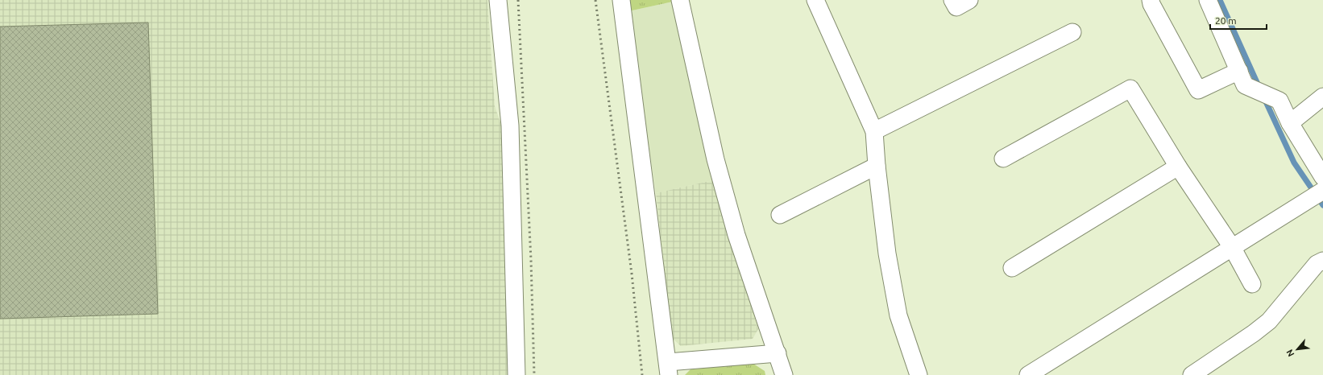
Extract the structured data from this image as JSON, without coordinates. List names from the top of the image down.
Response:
{
  "scale_bar": "20 m",
  "north": "bottom left"
}
